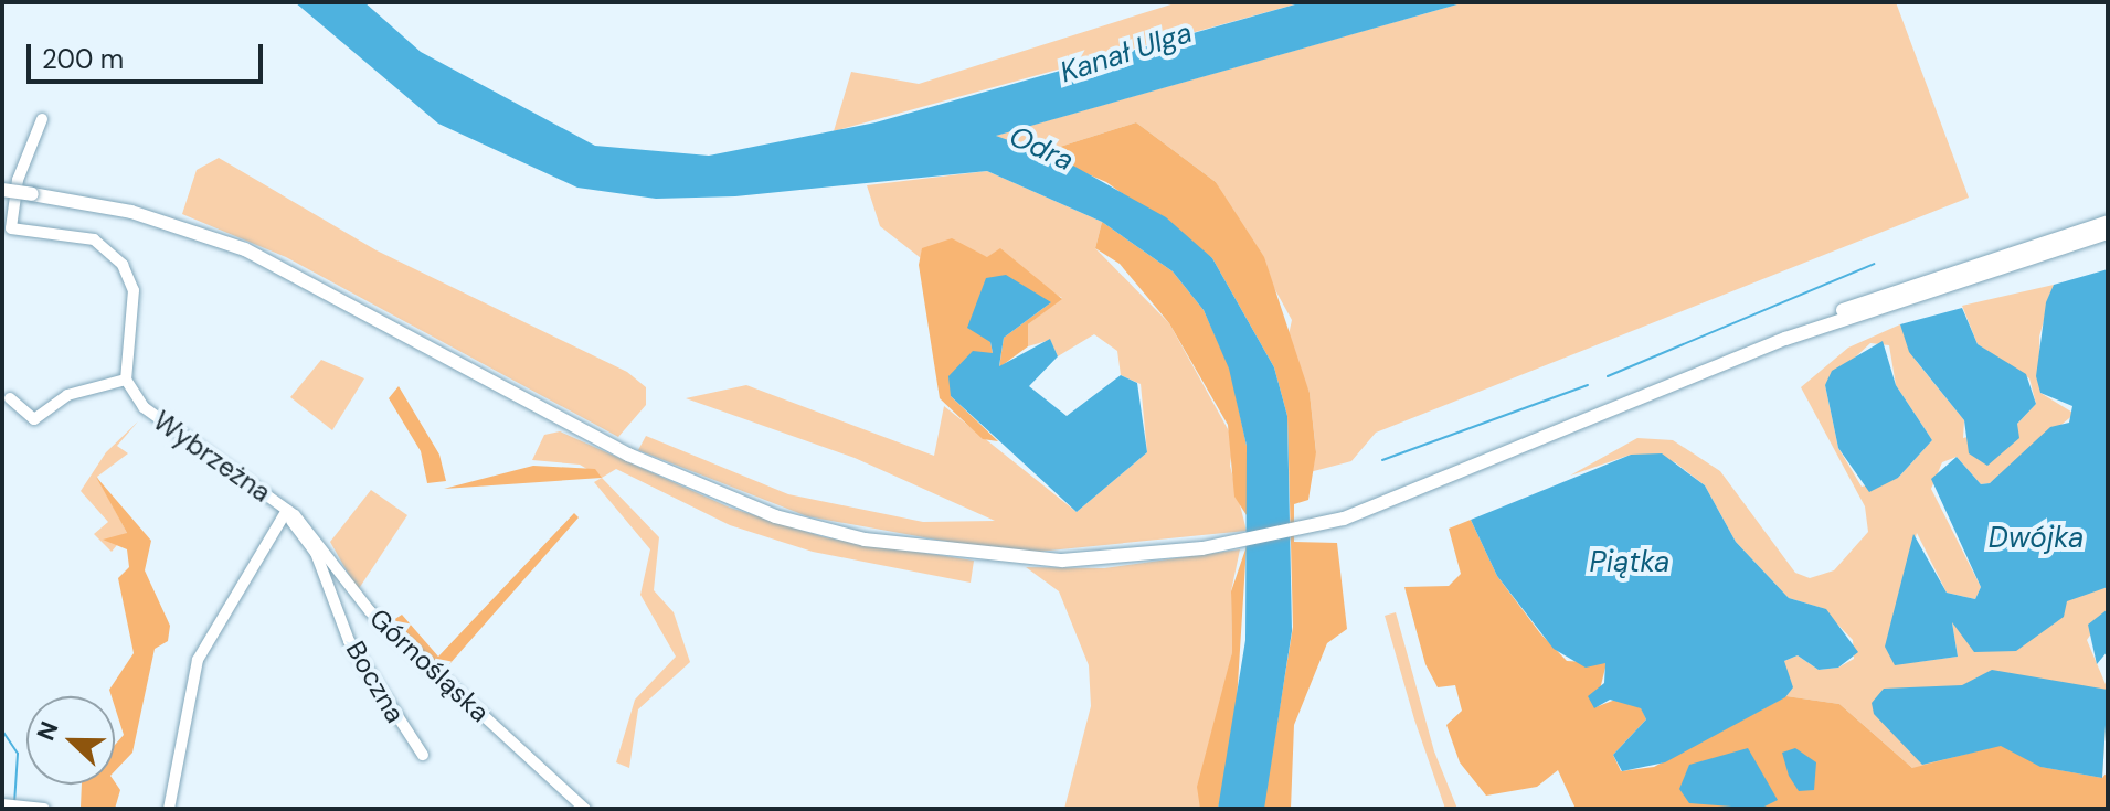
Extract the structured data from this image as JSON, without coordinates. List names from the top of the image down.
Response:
{
  "streets": {
    "street": ["Wybrzeżna", "Górnośląska", "Boczna"]
  },
  "crossings": [
    ["Wybrzeżna", "Górnośląska"],
    ["Wybrzeżna", "Boczna"],
    ["Górnośląska", "Boczna"]
  ],
  "water": [
    "Kanał Ulga",
    "Odra",
    "Dwójka",
    "Piątka"
  ],
  "scale_bar": "200 m",
  "north": "left"
}
